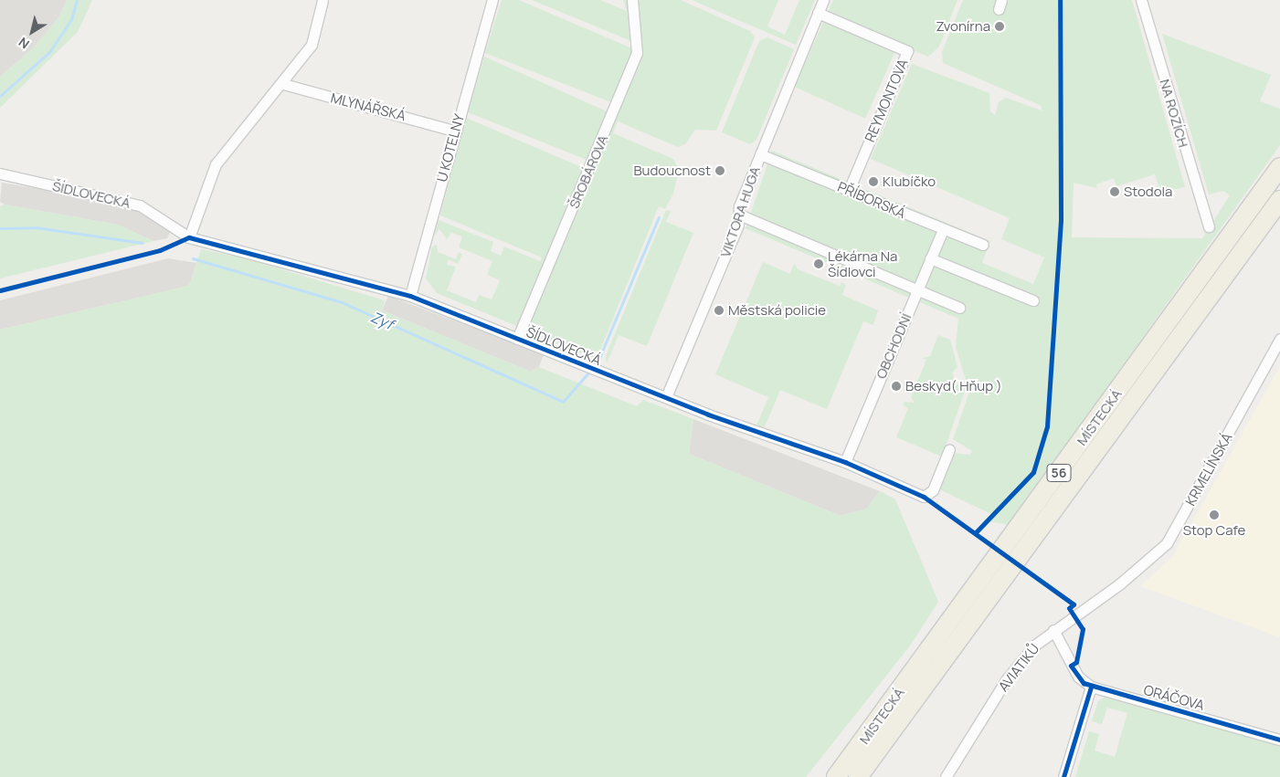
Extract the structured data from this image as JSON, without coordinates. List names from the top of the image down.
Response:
{
  "streets": {
    "highway": ["MÍSTECKÁ", "56"],
    "street": [
      "REYMONTOVA",
      "MLYNÁŘSKÁ",
      "NA ROZÍCH",
      "U KOTELNY",
      "ŠROBÁROVA",
      "ŠÍDLOVECKÁ",
      "PŘÍBORSKÁ",
      "VIKTORA HUGA",
      "OBCHODNÍ",
      "KRMELÍNSKÁ",
      "AVIATIKŮ",
      "ORÁČOVA"
    ]
  },
  "crossings": [
    ["REYMONTOVA", "PŘÍBORSKÁ"],
    ["REYMONTOVA", "VIKTORA HUGA"],
    ["MLYNÁŘSKÁ", "U KOTELNY"],
    ["U KOTELNY", "ŠÍDLOVECKÁ"],
    ["ŠROBÁROVA", "ŠÍDLOVECKÁ"],
    ["ŠÍDLOVECKÁ", "VIKTORA HUGA"],
    ["ŠÍDLOVECKÁ", "OBCHODNÍ"],
    ["PŘÍBORSKÁ", "VIKTORA HUGA"],
    ["PŘÍBORSKÁ", "OBCHODNÍ"],
    ["KRMELÍNSKÁ", "AVIATIKŮ"],
    ["AVIATIKŮ", "ORÁČOVA"]
  ],
  "water": ["Zyf"],
  "places": [
    "Zvonírna",
    "Budoucnost",
    "Klubíčko",
    "Stodola",
    "Lékárna Na Šídlovci",
    "Městská policie",
    "Beskyd( Hňup )",
    "Stop Cafe"
  ],
  "north": "bottom left"
}
